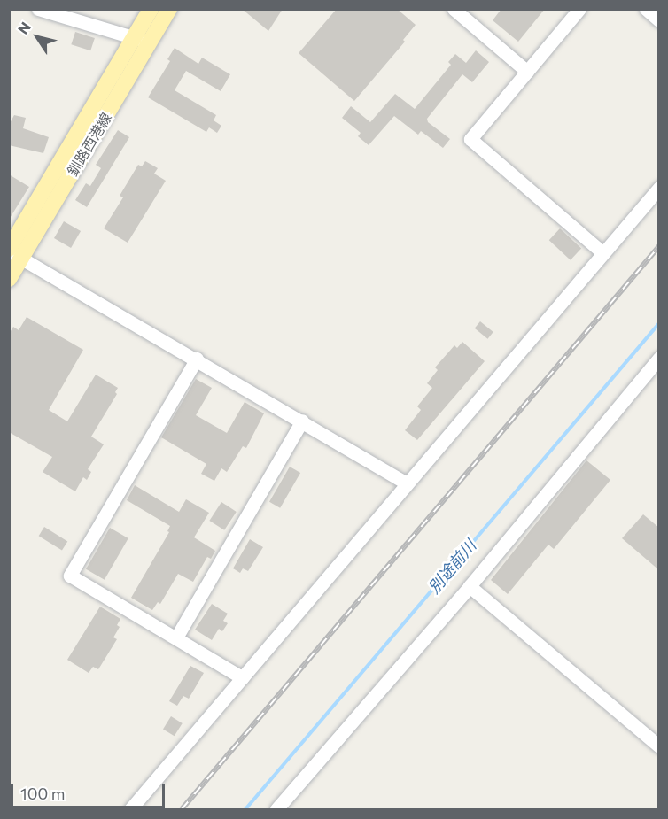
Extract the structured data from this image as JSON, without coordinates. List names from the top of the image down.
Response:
{
  "streets": {
    "main road": ["釧路西港線"]
  },
  "water": ["別途前川"],
  "scale_bar": "100 m",
  "north": "top left"
}
